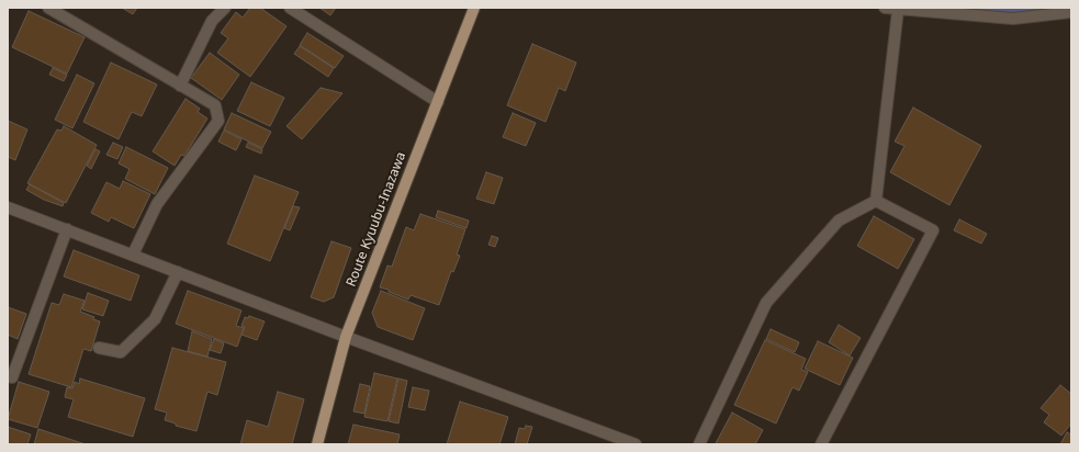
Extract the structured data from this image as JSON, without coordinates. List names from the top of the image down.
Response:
{
  "streets": {
    "main road": ["Route Kyuubu-Inazawa"]
  }
}
